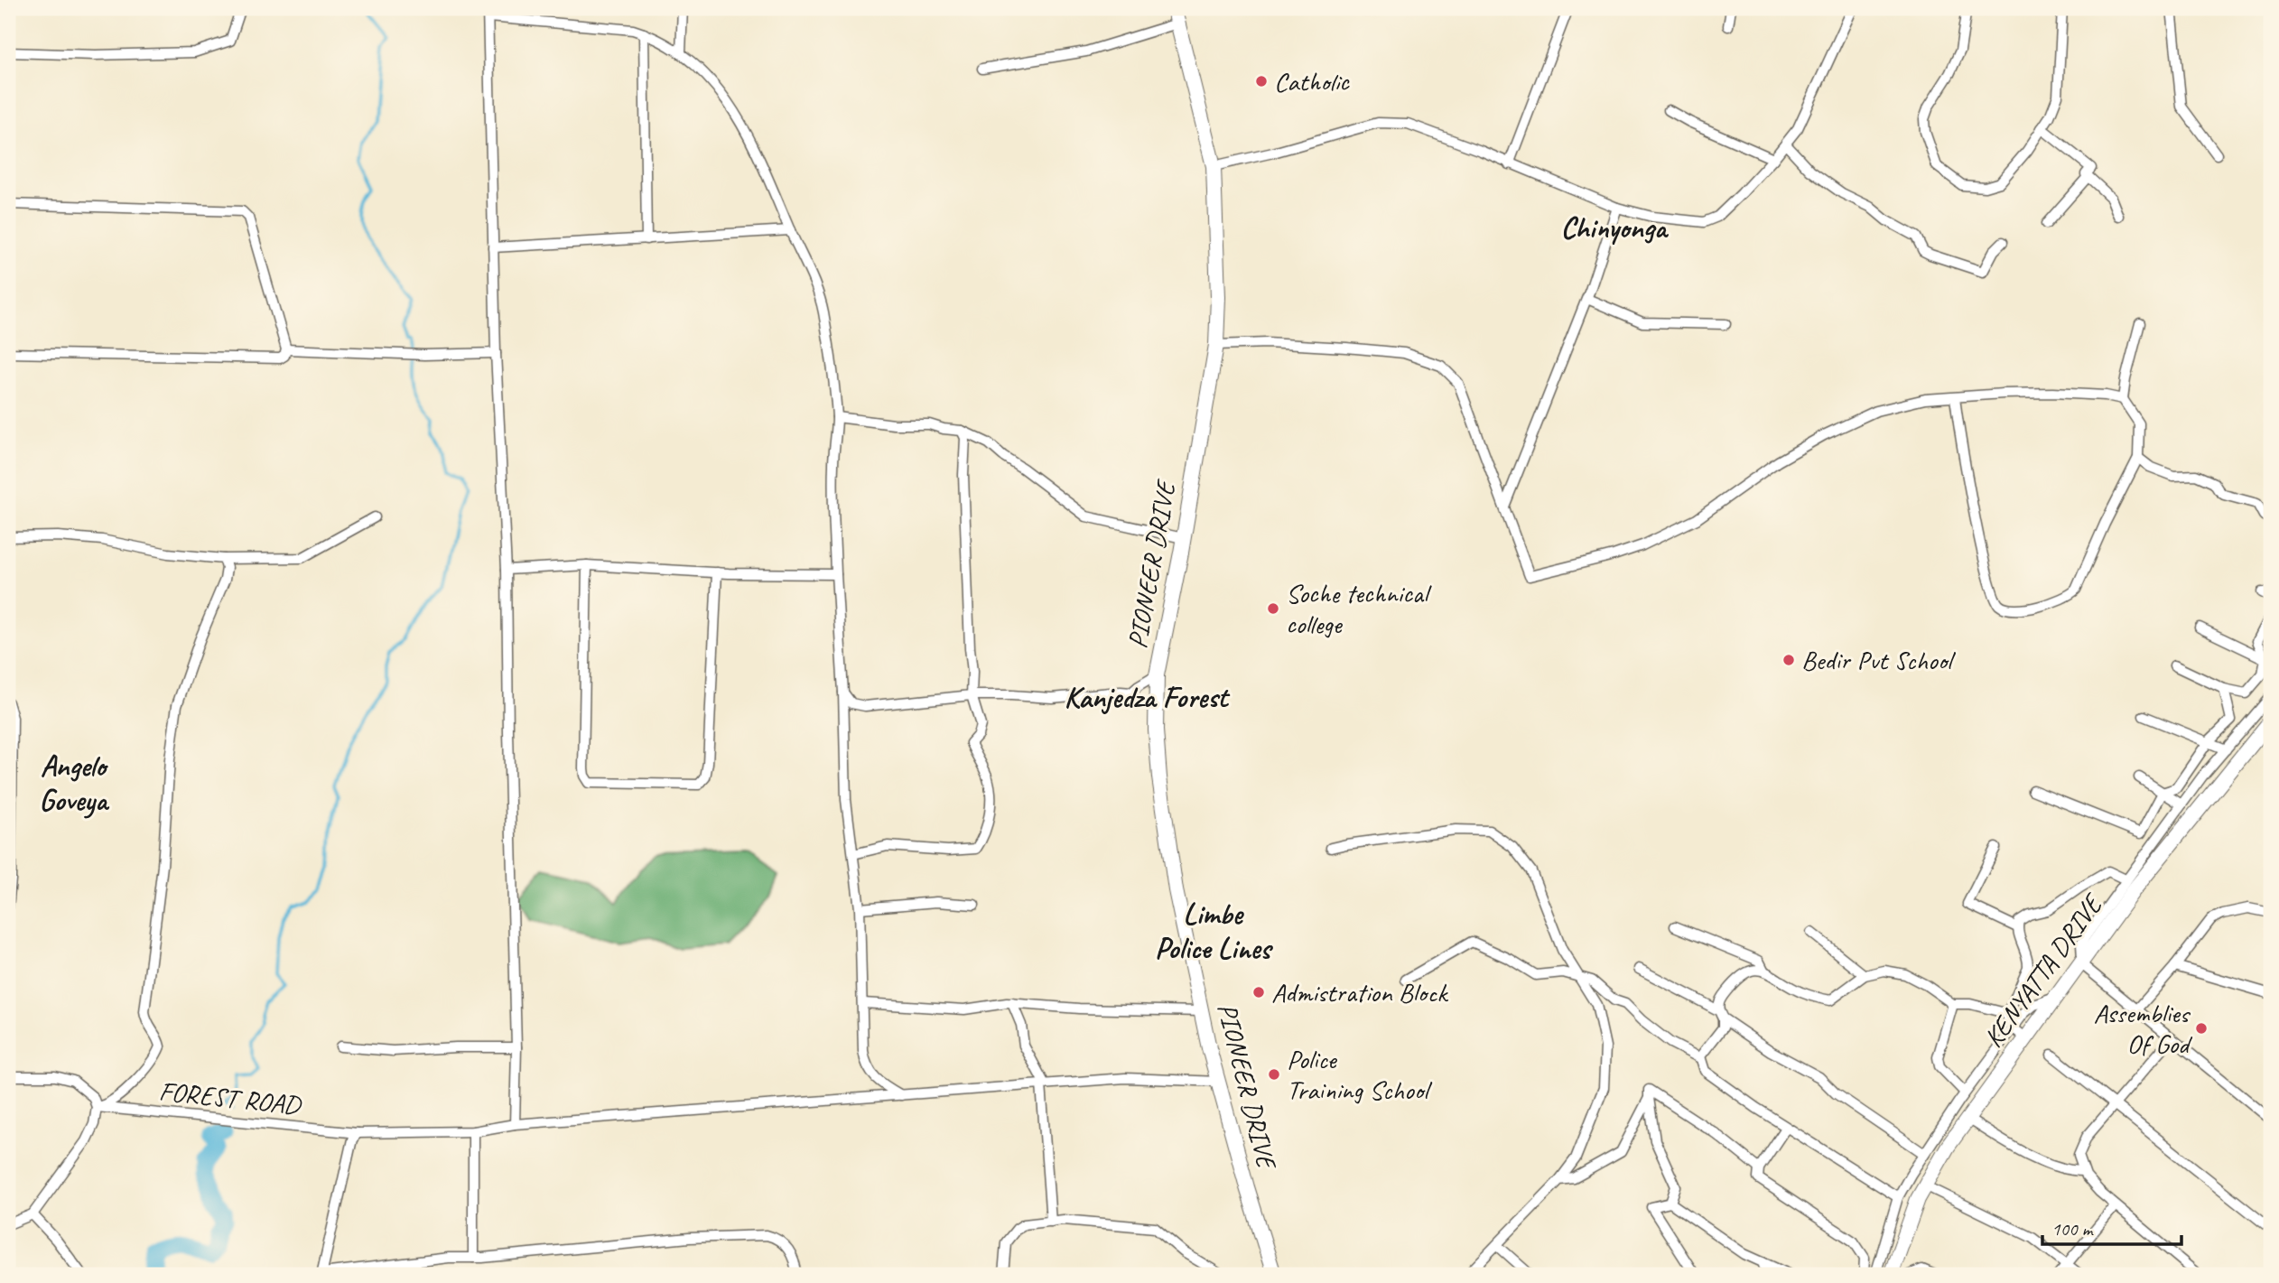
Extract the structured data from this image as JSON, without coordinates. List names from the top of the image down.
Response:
{
  "streets": {
    "street": ["PIONEER DRIVE", "KENYATTA DRIVE", "FOREST ROAD"]
  },
  "crossings": [
    ["PIONEER DRIVE", "FOREST ROAD"]
  ],
  "districts": [
    "Chinyonga",
    "Kanjedza Forest",
    "Angelo Goveya",
    "Limbe Police Lines"
  ],
  "places": [
    "Catholic",
    "Soche technical college",
    "Bedir Pvt School",
    "Admistration Block",
    "Assemblies Of God",
    "Police Training School"
  ],
  "scale_bar": "100 m"
}
